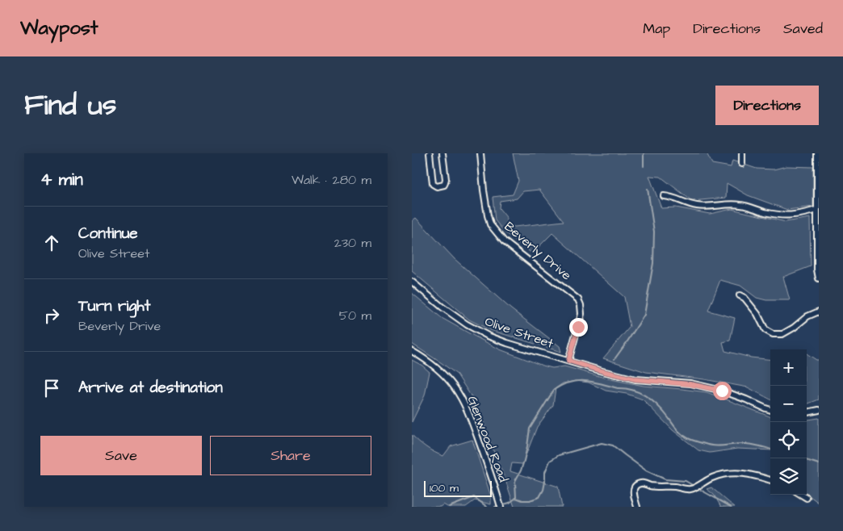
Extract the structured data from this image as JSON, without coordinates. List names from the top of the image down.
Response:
{
  "streets": {
    "street": ["Beverly Drive", "Olive Street", "Glenwood Road"]
  },
  "crossings": [
    ["Beverly Drive", "Olive Street"]
  ],
  "scale_bar": "100 m",
  "page": {
    "header": "Waypost",
    "nav": ["Map", "Directions", "Saved"],
    "title": "Find us",
    "buttons": [
      "Directions",
      ["Save", "Share"]
    ],
    "heading": ["4 min", "Walk · 280 m"],
    "list": [
      ["Continue", "Olive Street", "230 m"],
      ["Turn right", "Beverly Drive", "50 m"],
      "Arrive at destination"
    ],
    "map_buttons": ["+", "−"],
    "scale": "100 m"
  }
}
